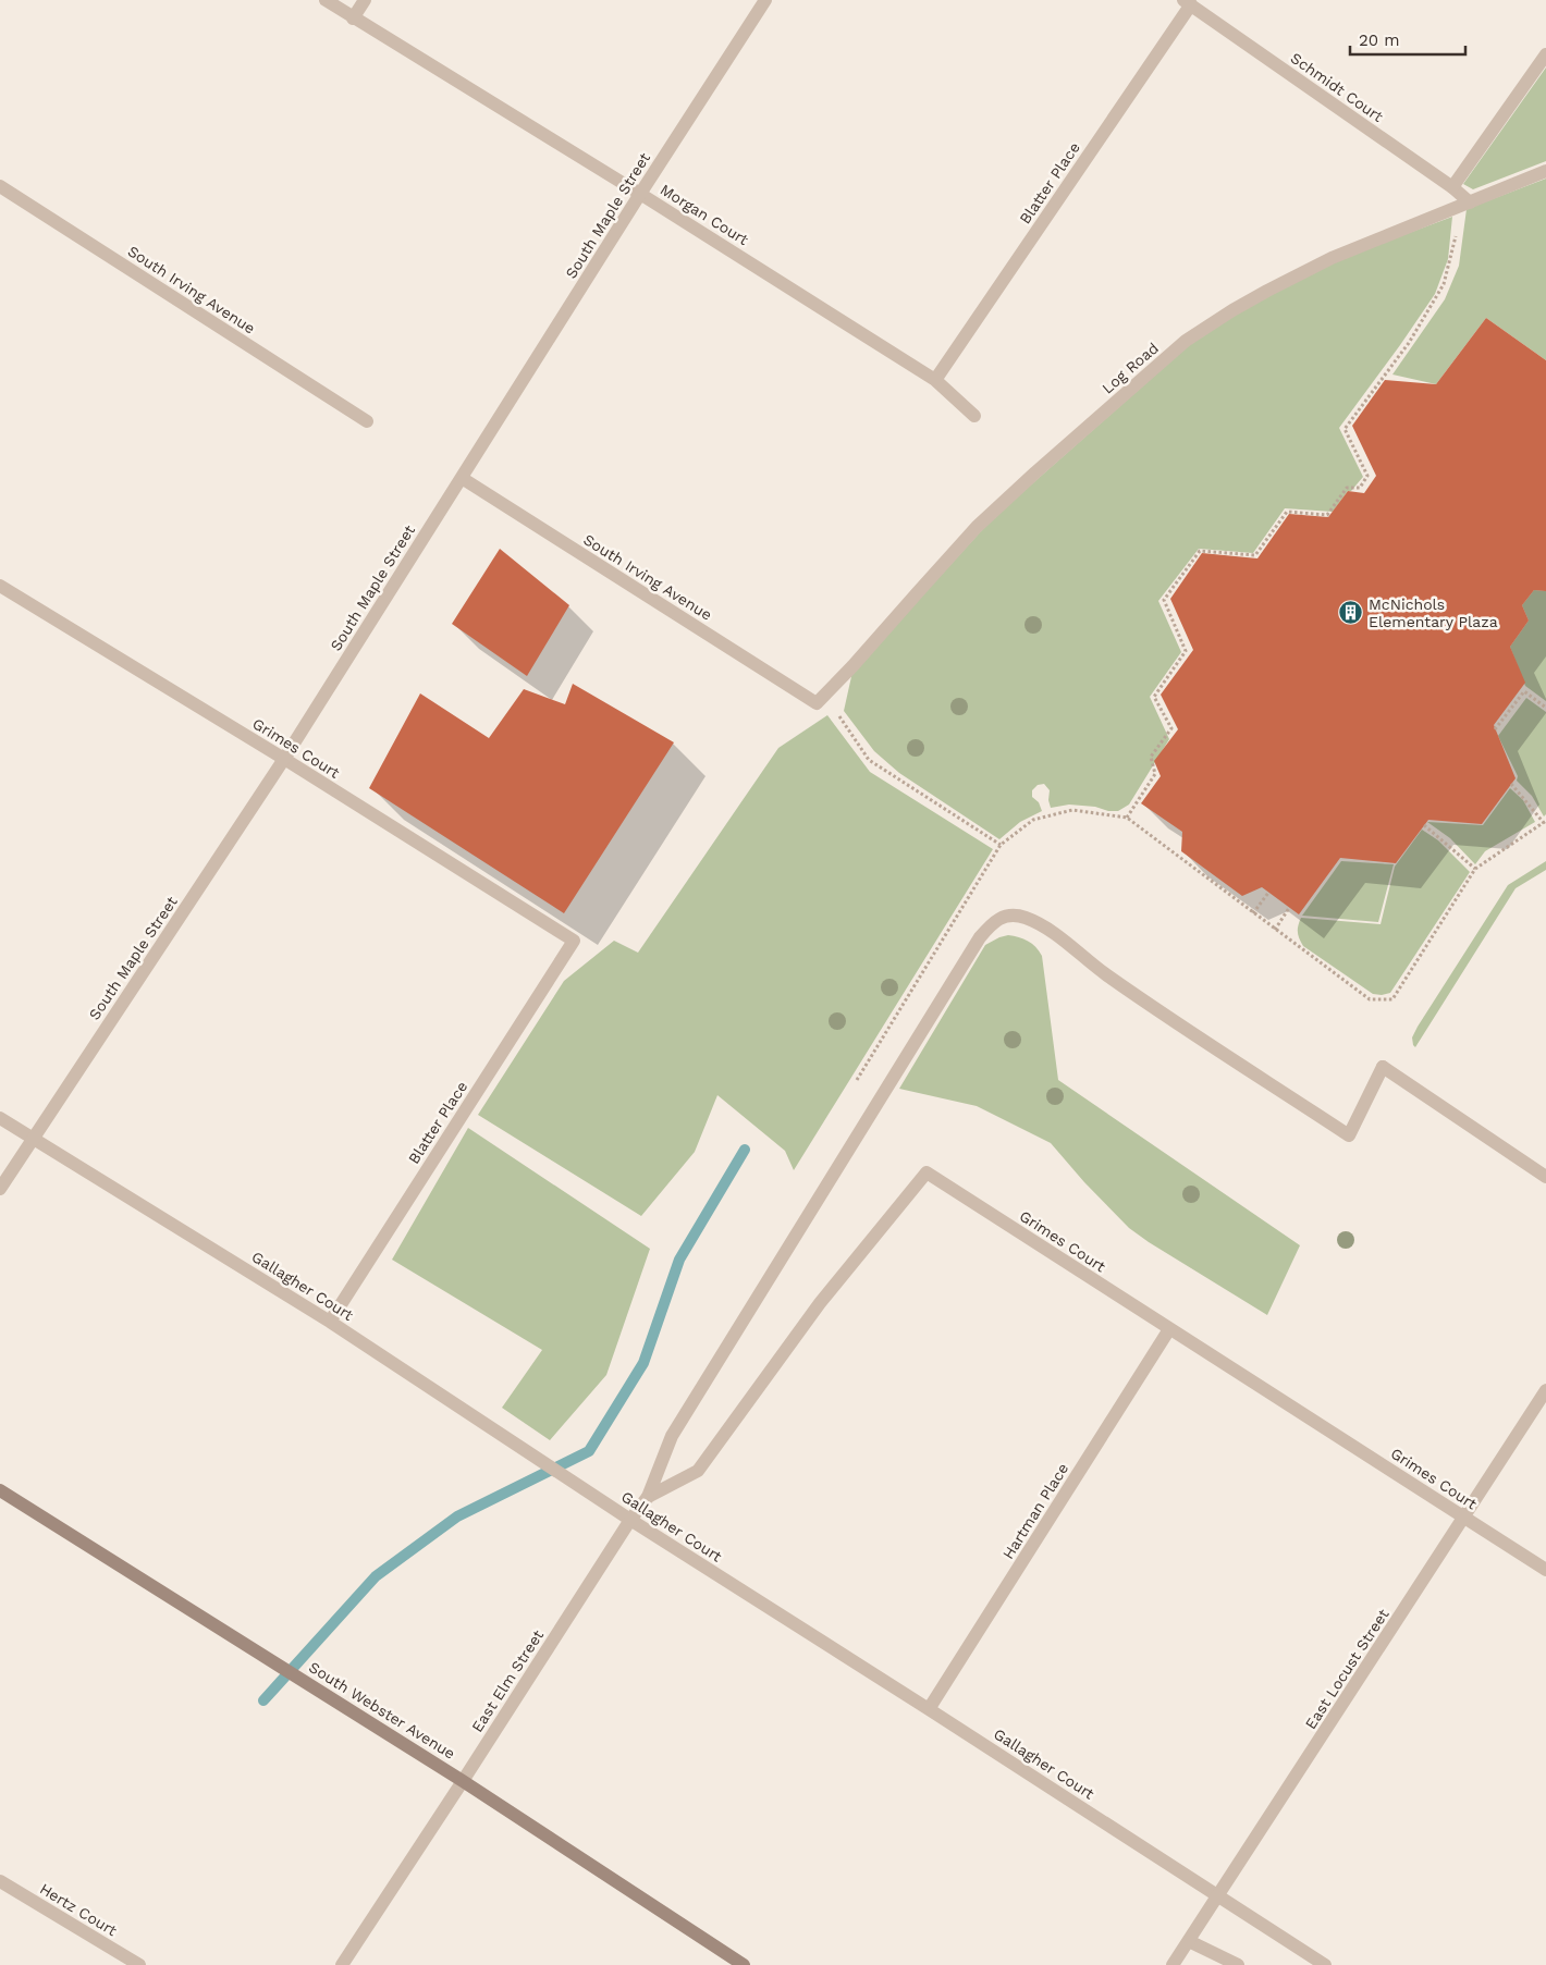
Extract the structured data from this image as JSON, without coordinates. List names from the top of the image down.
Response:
{
  "streets": {
    "street": [
      "Schmidt Court",
      "Blatter Place",
      "Morgan Court",
      "South Maple Street",
      "South Irving Avenue",
      "Log Road",
      "Grimes Court",
      "Gallagher Court",
      "Hartman Place",
      "East Locust Street",
      "East Elm Street",
      "South Webster Avenue",
      "Hertz Court"
    ]
  },
  "crossings": [
    ["Schmidt Court", "Blatter Place"],
    ["Schmidt Court", "Log Road"],
    ["Blatter Place", "Morgan Court"],
    ["Blatter Place", "Grimes Court"],
    ["Blatter Place", "Gallagher Court"],
    ["Morgan Court", "South Maple Street"],
    ["South Maple Street", "South Irving Avenue"],
    ["South Maple Street", "Grimes Court"],
    ["South Maple Street", "Gallagher Court"],
    ["South Irving Avenue", "Log Road"],
    ["Grimes Court", "Hartman Place"],
    ["Grimes Court", "East Locust Street"],
    ["Grimes Court", "East Elm Street"],
    ["Gallagher Court", "Hartman Place"],
    ["Gallagher Court", "East Locust Street"],
    ["Gallagher Court", "East Elm Street"],
    ["East Elm Street", "South Webster Avenue"]
  ],
  "places": {
    "building": ["McNichols Elementary Plaza"]
  },
  "scale_bar": "20 m"
}
